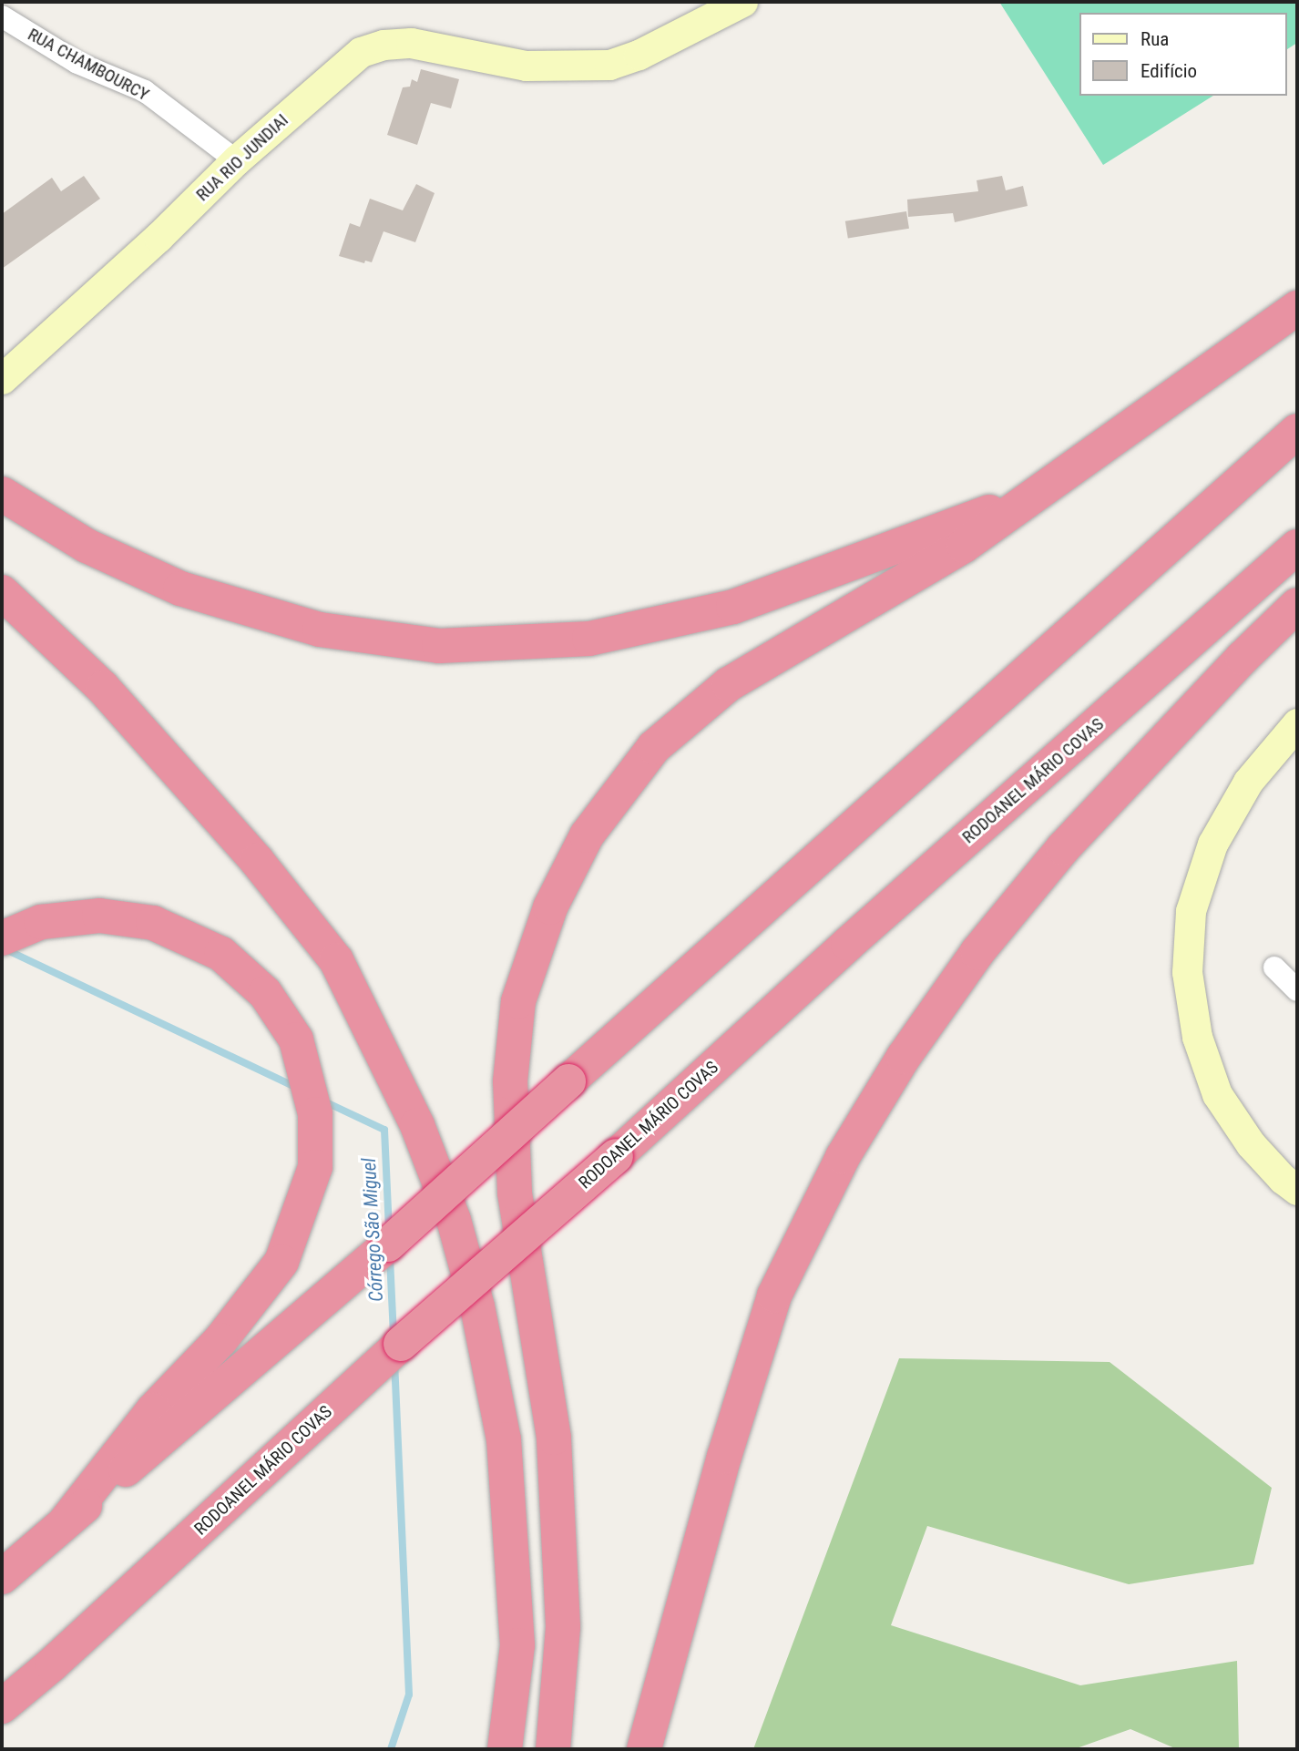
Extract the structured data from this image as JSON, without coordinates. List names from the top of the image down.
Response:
{
  "streets": {
    "highway": ["RODOANEL MÁRIO COVAS"],
    "main road": ["RUA RIO JUNDIAI"],
    "street": ["RUA CHAMBOURCY"]
  },
  "crossings": [
    ["RUA CHAMBOURCY", "RUA RIO JUNDIAI"]
  ],
  "water": ["Córrego São Miguel"],
  "legend": ["Rua", "Edifício"]
}
